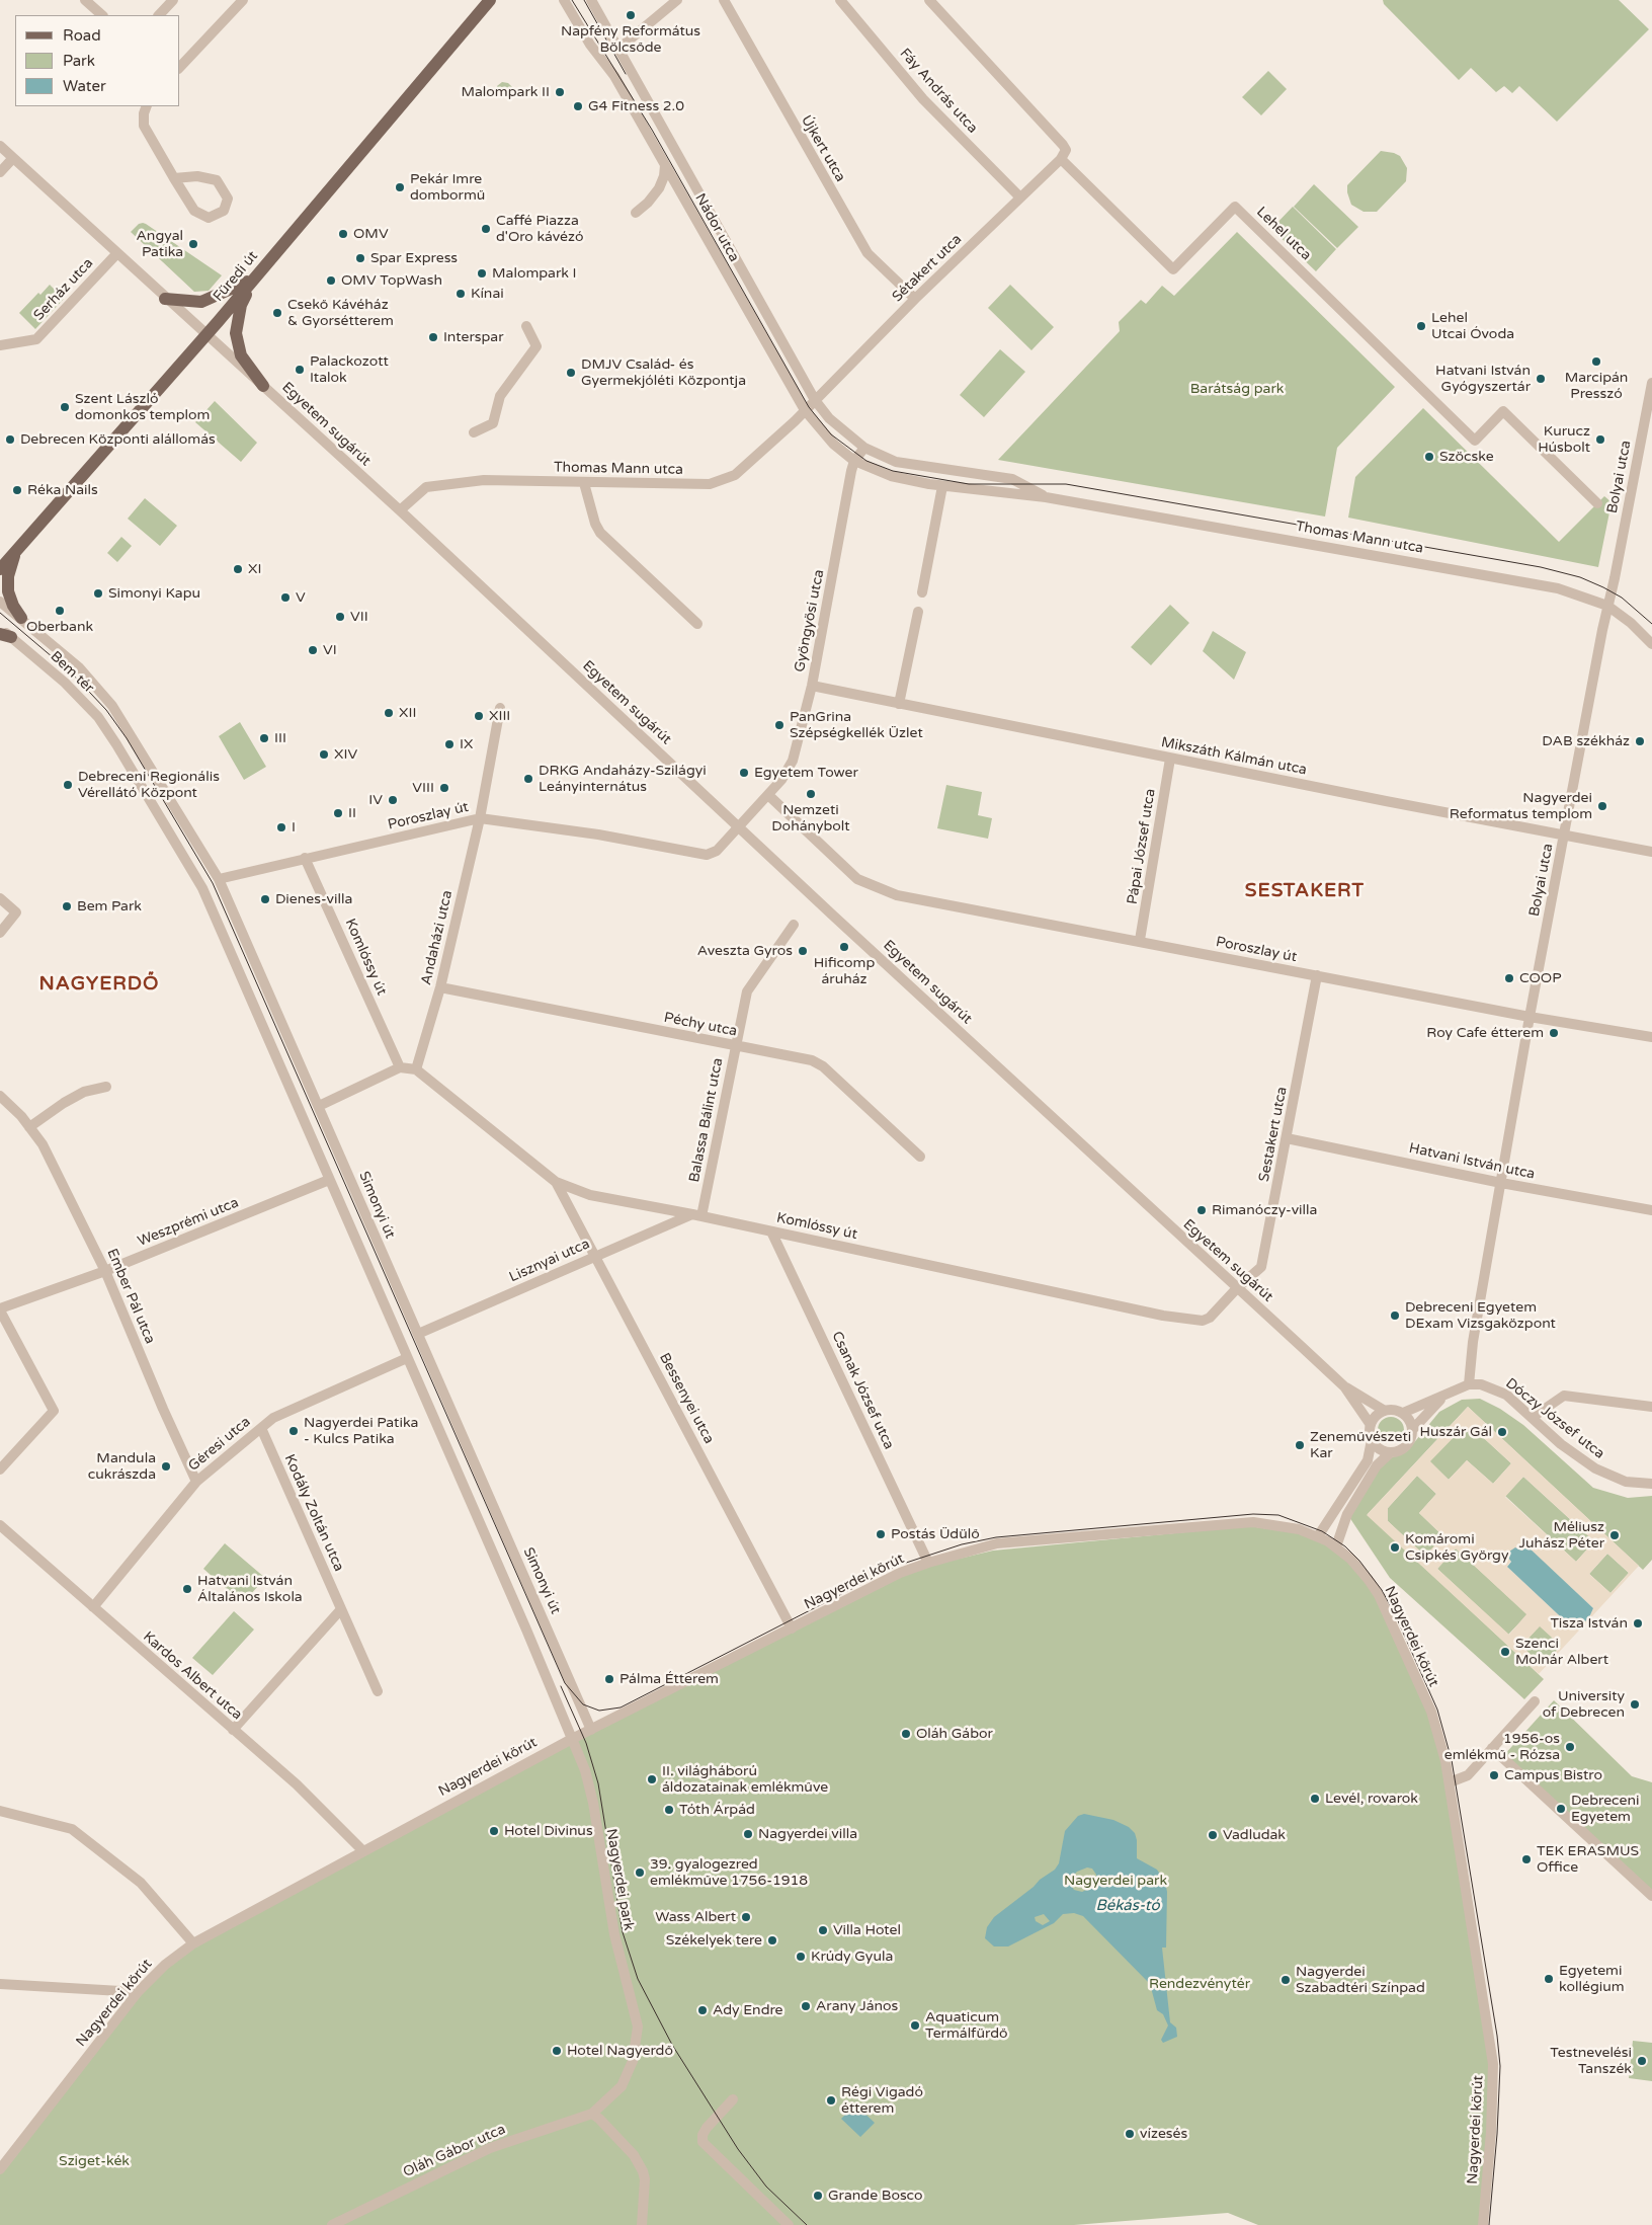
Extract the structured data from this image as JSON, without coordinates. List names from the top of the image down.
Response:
{
  "streets": {
    "main road": ["Füredi út"],
    "street": [
      "Fáy András utca",
      "Újkert utca",
      "Nádor utca",
      "Lehel utca",
      "Sétakert utca",
      "Serház utca",
      "Egyetem sugárút",
      "Thomas Mann utca",
      "Bolyai utca",
      "Gyöngyösi utca",
      "Bem tér",
      "Mikszáth Kálmán utca",
      "Poroszlay út",
      "Pápai József utca",
      "Andaházi utca",
      "Komlóssy út",
      "Péchy utca",
      "Balassa Bálint utca",
      "Sestakert utca",
      "Hatvani István utca",
      "Simonyi út",
      "Weszprémi utca",
      "Lisznyai utca",
      "Ember Pál utca",
      "Csanak József utca",
      "Bessenyei utca",
      "Dóczy József utca",
      "Géresi utca",
      "Kodály Zoltán utca",
      "Nagyerdei körút",
      "Kardos Albert utca",
      "Nagyerdei park",
      "Oláh Gábor utca"
    ]
  },
  "crossings": [
    ["Fáy András utca", "Sétakert utca"],
    ["Újkert utca", "Sétakert utca"],
    ["Nádor utca", "Sétakert utca"],
    ["Nádor utca", "Thomas Mann utca"],
    ["Nádor utca", "Gyöngyösi utca"],
    ["Lehel utca", "Sétakert utca"],
    ["Sétakert utca", "Thomas Mann utca"],
    ["Füredi út", "Egyetem sugárút"],
    ["Serház utca", "Egyetem sugárút"],
    ["Egyetem sugárút", "Thomas Mann utca"],
    ["Egyetem sugárút", "Gyöngyösi utca"],
    ["Egyetem sugárút", "Komlóssy út"],
    ["Egyetem sugárút", "Sestakert utca"],
    ["Thomas Mann utca", "Bolyai utca"],
    ["Thomas Mann utca", "Gyöngyösi utca"],
    ["Bolyai utca", "Mikszáth Kálmán utca"],
    ["Bolyai utca", "Poroszlay út"],
    ["Bolyai utca", "Hatvani István utca"],
    ["Bolyai utca", "Dóczy József utca"],
    ["Gyöngyösi utca", "Mikszáth Kálmán utca"],
    ["Gyöngyösi utca", "Poroszlay út"],
    ["Bem tér", "Simonyi út"],
    ["Bem tér", "Weszprémi utca"],
    ["Mikszáth Kálmán utca", "Pápai József utca"],
    ["Poroszlay út", "Pápai József utca"],
    ["Poroszlay út", "Andaházi utca"],
    ["Poroszlay út", "Komlóssy út"],
    ["Poroszlay út", "Sestakert utca"],
    ["Poroszlay út", "Simonyi út"],
    ["Andaházi utca", "Komlóssy út"],
    ["Andaházi utca", "Péchy utca"],
    ["Komlóssy út", "Balassa Bálint utca"],
    ["Komlóssy út", "Sestakert utca"],
    ["Komlóssy út", "Lisznyai utca"],
    ["Komlóssy út", "Csanak József utca"],
    ["Komlóssy út", "Bessenyei utca"],
    ["Péchy utca", "Balassa Bálint utca"],
    ["Balassa Bálint utca", "Lisznyai utca"],
    ["Sestakert utca", "Hatvani István utca"],
    ["Simonyi út", "Lisznyai utca"],
    ["Simonyi út", "Nagyerdei körút"],
    ["Weszprémi utca", "Ember Pál utca"],
    ["Lisznyai utca", "Bessenyei utca"],
    ["Ember Pál utca", "Géresi utca"],
    ["Csanak József utca", "Nagyerdei körút"],
    ["Bessenyei utca", "Nagyerdei körút"],
    ["Géresi utca", "Kodály Zoltán utca"],
    ["Géresi utca", "Kardos Albert utca"],
    ["Nagyerdei körút", "Kardos Albert utca"],
    ["Nagyerdei körút", "Nagyerdei park"],
    ["Nagyerdei park", "Oláh Gábor utca"]
  ],
  "districts": ["SESTAKERT", "NAGYERDŐ"],
  "water": ["Békás-tó"],
  "parks": [
    "Barátság park",
    "Nagyerdei park",
    "Rendezvénytér",
    "Sziget-kék"
  ],
  "places": [
    "Napfény Református Bölcsőde",
    "Malompark II",
    "G4 Fitness 2.0",
    "Pekár Imre dombormű",
    "Caffé Piazza d'Oro kávézó",
    "OMV",
    "Angyal Patika",
    "Spar Express",
    "Malompark I",
    "OMV TopWash",
    "Kínai",
    "Csekő Kávéház & Gyorsétterem",
    "Lehel Utcai Óvoda",
    "Interspar",
    "Marcipán Presszó",
    "Palackozott Italok",
    "DMJV Család- és Gyermekjóléti Központja",
    "Hatvani István Gyógyszertár",
    "Szent László domonkos templom",
    "Debrecen Központi alállomás",
    "Kurucz Húsbolt",
    "Szöcske",
    "Réka Nails",
    "XI",
    "Simonyi Kapu",
    "V",
    "Oberbank",
    "VII",
    "VI",
    "XII",
    "XIII",
    "PanGrina Szépségkellék Üzlet",
    "III",
    "DAB székház",
    "IX",
    "XIV",
    "Egyetem Tower",
    "DRKG Andaházy-Szilágyi Leányinternátus",
    "Debreceni Regionális Vérellátó Központ",
    "VIII",
    "Nemzeti Dohánybolt",
    "IV",
    "Nagyerdei Reformatus templom",
    "II",
    "I",
    "Dienes-villa",
    "Bem Park",
    "Hificomp áruház",
    "Aveszta Gyros",
    "COOP",
    "Roy Cafe étterem",
    "Rimanóczy-villa",
    "Debreceni Egyetem DExam Vizsgaközpont",
    "Nagyerdei Patika - Kulcs Patika",
    "Huszár Gál",
    "Zeneművészeti Kar",
    "Mandula cukrászda",
    "Postás Üdülő",
    "Méliusz Juhász Péter",
    "Komáromi Csipkés György",
    "Hatvani István Általános Iskola",
    "Tisza István",
    "Szenci Molnár Albert",
    "Pálma Étterem",
    "University of Debrecen",
    "Oláh Gábor",
    "1956-os emlékmű - Rózsa",
    "Campus Bistro",
    "II. világháború áldozatainak emlékműve",
    "Levél, rovarok",
    "Debreceni Egyetem",
    "Tóth Árpád",
    "Hotel Divinus",
    "Nagyerdei villa",
    "Vadludak",
    "TEK ERASMUS Office",
    "39. gyalogezred emlékműve 1756-1918",
    "Wass Albert",
    "Villa Hotel",
    "Székelyek tere",
    "Krúdy Gyula",
    "Egyetemi kollégium",
    "Nagyerdei Szabadtéri Színpad",
    "Arany János",
    "Ady Endre",
    "Aquaticum Termálfürdő",
    "Hotel Nagyerdő",
    "Testnevelési Tanszék",
    "Régi Vigadó étterem",
    "vízesés",
    "Grande Bosco"
  ],
  "legend": ["Road", "Park", "Water"]
}
